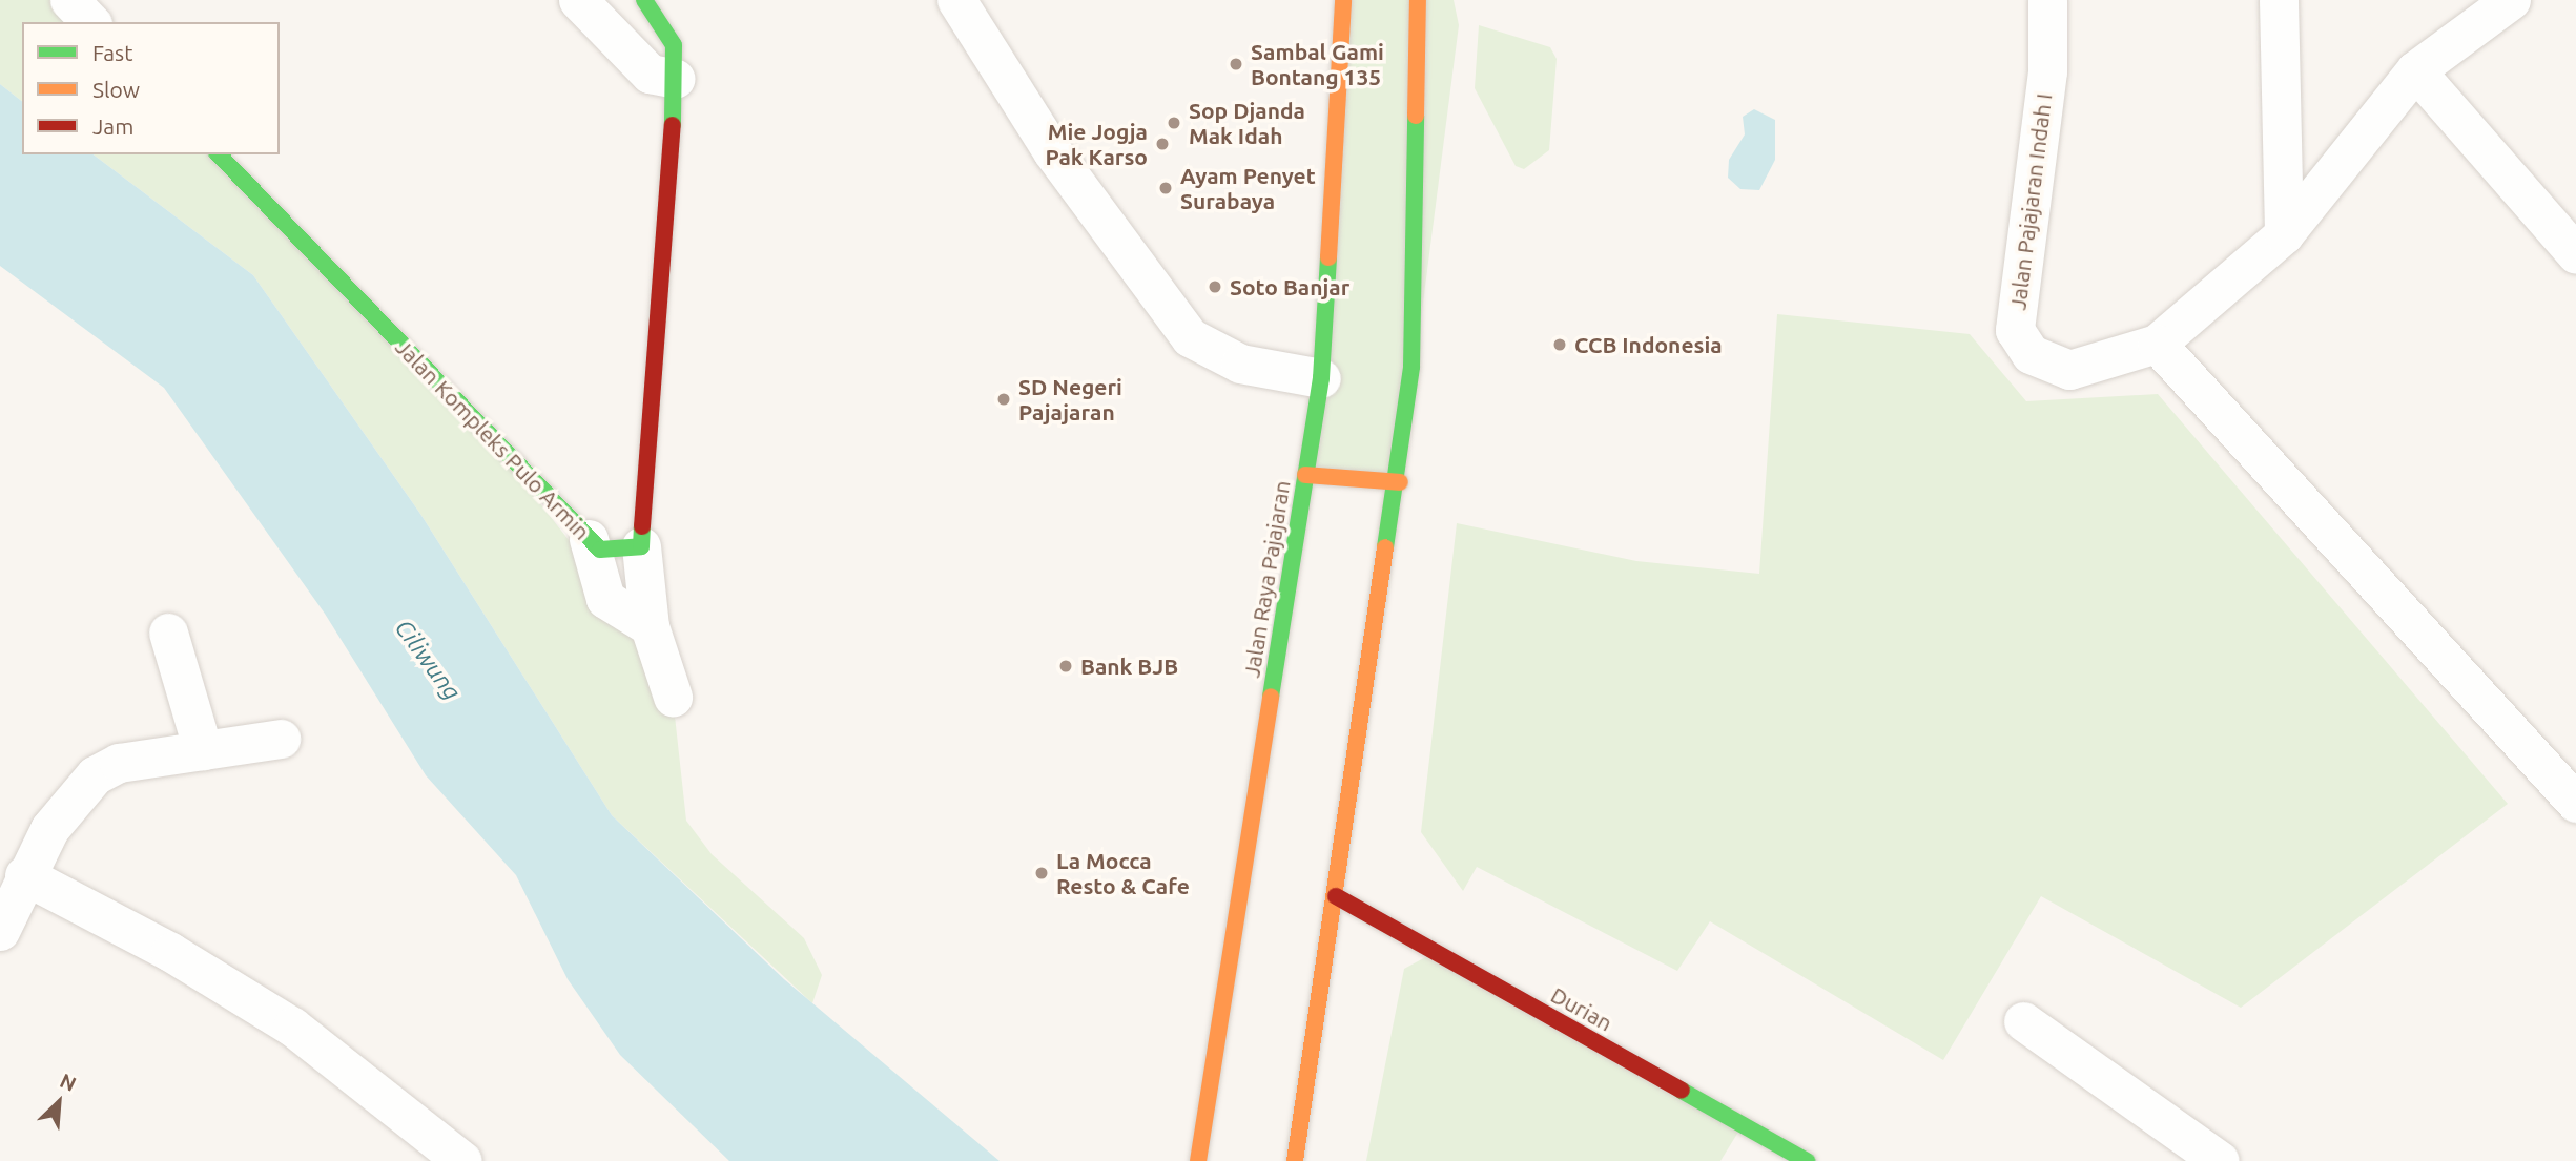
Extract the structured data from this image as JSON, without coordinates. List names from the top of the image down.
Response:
{
  "streets": {
    "main road": ["Jalan Kompleks Pulo Armin", "Jalan Raya Pajajaran", "Durian"],
    "street": ["Jalan Pajajaran Indah I"]
  },
  "water": ["Ciliwung"],
  "places": [
    "Sambal Gami Bontang 135",
    "Sop Djanda Mak Idah",
    "Mie Jogja Pak Karso",
    "Ayam Penyet Surabaya",
    "Soto Banjar",
    "CCB Indonesia",
    "SD Negeri Pajajaran",
    "Bank BJB",
    "La Mocca Resto & Cafe"
  ],
  "legend": ["Fast", "Slow", "Jam"],
  "north": "top right"
}
